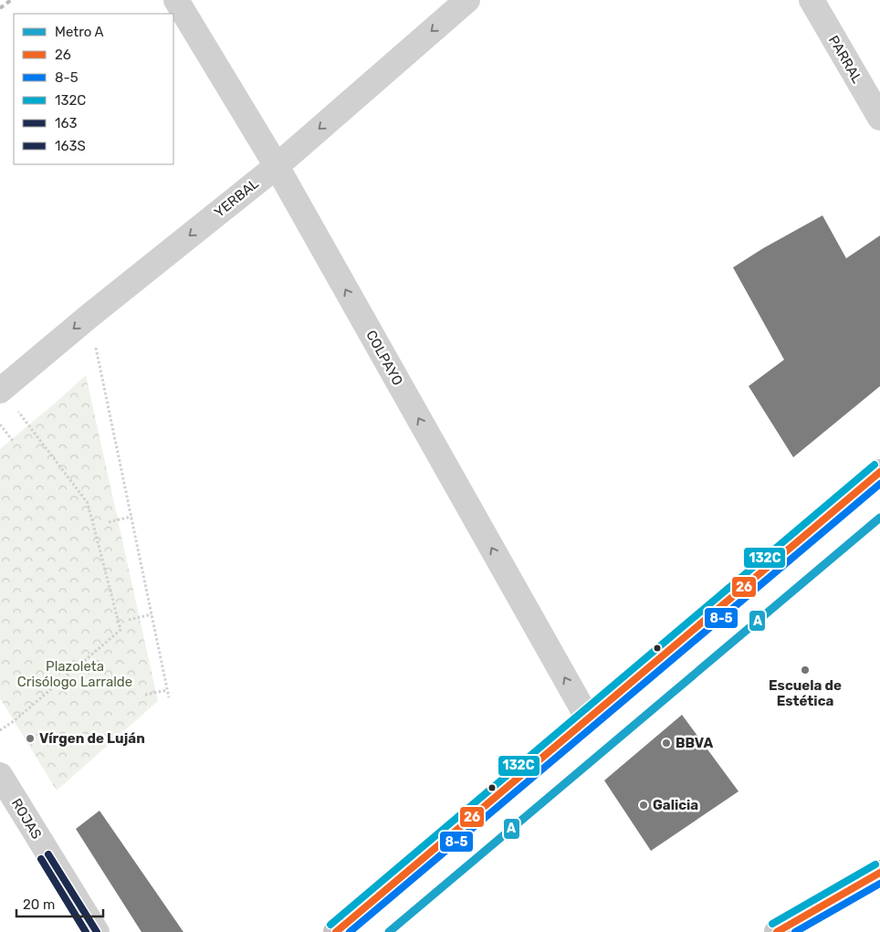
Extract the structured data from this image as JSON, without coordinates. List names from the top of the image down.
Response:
{
  "streets": {
    "street": [
      "PARRAL",
      "YERBAL",
      "COLPAYO",
      "ROJAS"
    ]
  },
  "crossings": [
    ["YERBAL", "COLPAYO"]
  ],
  "one_way": ["YERBAL", "COLPAYO"],
  "parks": ["Plazoleta Crisólogo Larralde"],
  "places": [
    "Escuela de Estética",
    "Vírgen de Luján",
    "BBVA",
    "Galicia"
  ],
  "lines": [
    "transit line 132C",
    "transit line 26",
    "transit line 8-5",
    "metro line A",
    "transit line 163",
    "transit line 163S"
  ],
  "legend": [
    "Metro A",
    "26",
    "8-5",
    "132C",
    "163",
    "163S"
  ],
  "scale_bar": "20 m"
}
